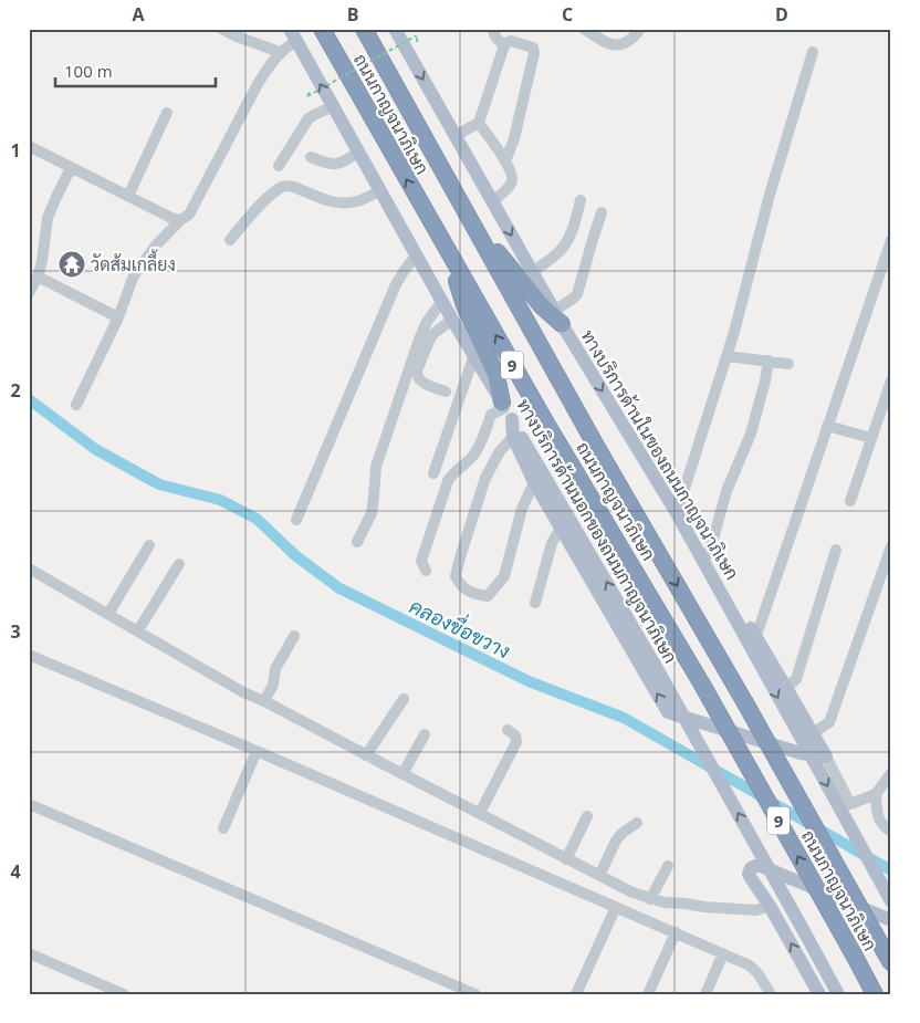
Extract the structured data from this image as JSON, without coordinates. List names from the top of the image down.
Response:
{
  "streets": {
    "highway": ["ถนนกาญจนาภิเษก", "9"],
    "main road": ["ทางบริการด้านในของถนนกาญจนาภิเษก", "ทางบริการด้านนอกของถนนกาญจนาภิเษก"]
  },
  "water": ["คลองขื่อขวาง"],
  "places": {
    "temple": ["วัดส้มเกลี้ยง"]
  },
  "scale_bar": "100 m",
  "grid": {
    "columns": [
      "A",
      "B",
      "C",
      "D"
    ],
    "rows": [
      "1",
      "2",
      "3",
      "4"
    ]
  }
}
